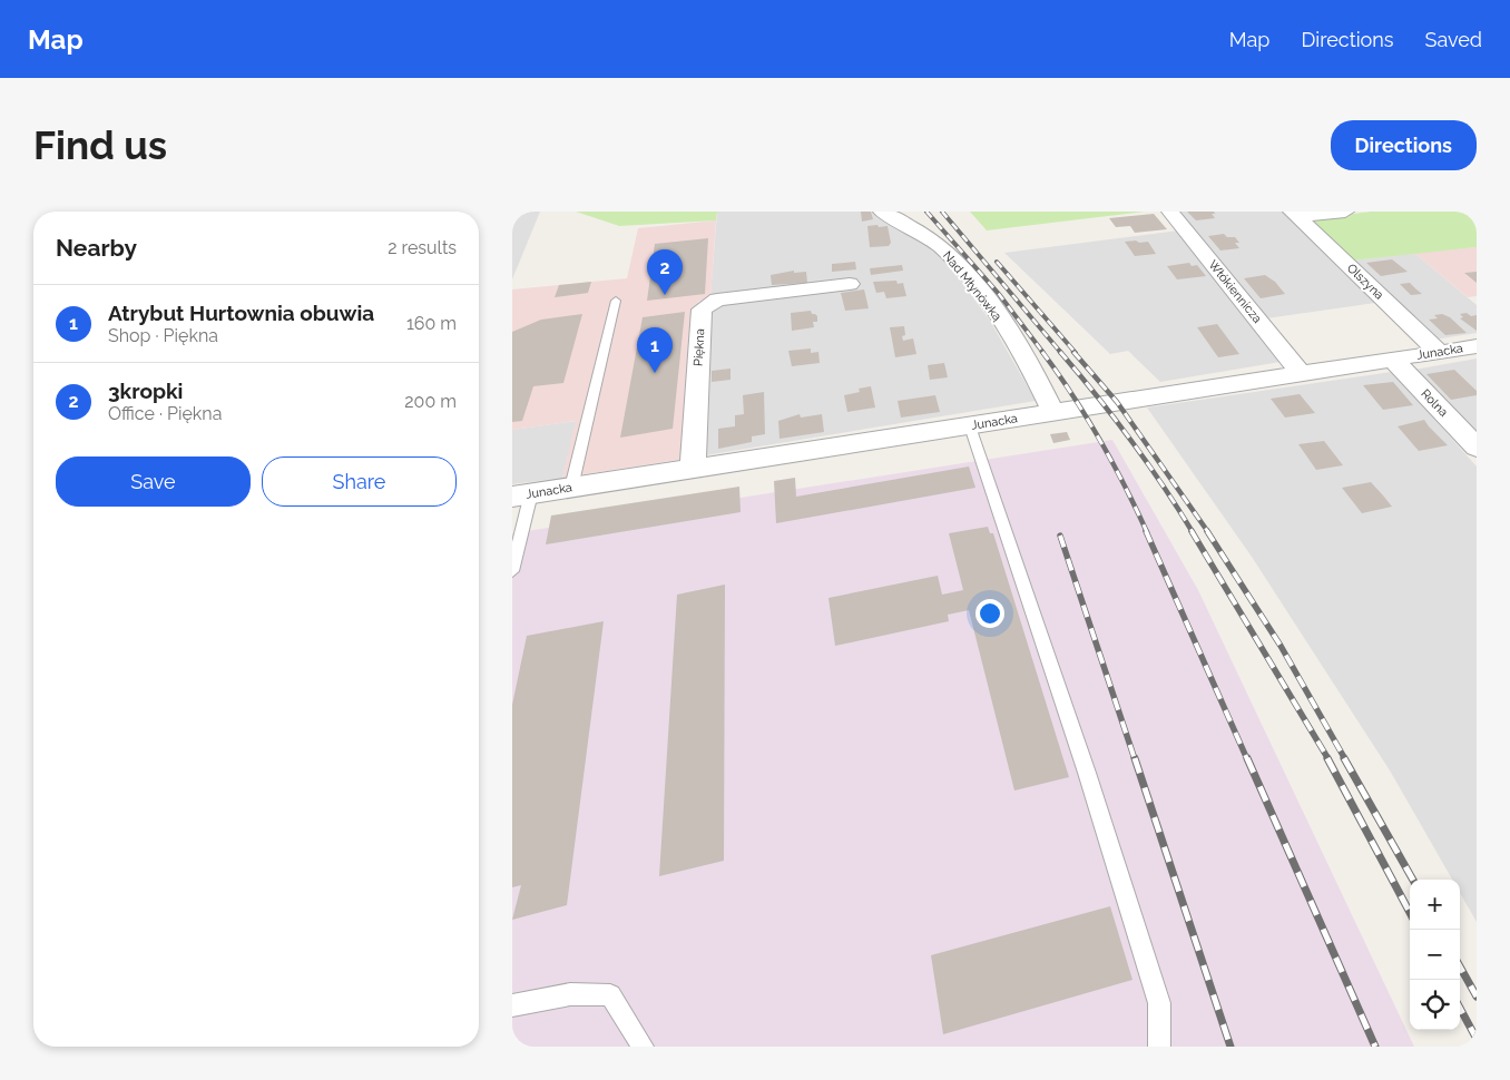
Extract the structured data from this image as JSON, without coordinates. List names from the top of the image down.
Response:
{
  "streets": {
    "street": [
      "Olszyna",
      "Nad Młynówką",
      "Włókiennicza",
      "Piękna",
      "Junacka",
      "Rolna"
    ]
  },
  "crossings": [
    ["Olszyna", "Junacka"],
    ["Nad Młynówką", "Junacka"],
    ["Włókiennicza", "Junacka"],
    ["Piękna", "Junacka"],
    ["Junacka", "Rolna"]
  ],
  "page": {
    "header": "Map",
    "nav": ["Map", "Directions", "Saved"],
    "buttons": [
      "Directions",
      ["Save", "Share"]
    ],
    "title": "Find us",
    "heading": ["Nearby", "2 results"],
    "pins": ["2", "1"],
    "list": [
      {
        "mark": "1",
        "name": "Atrybut Hurtownia obuwia",
        "note": "Shop · Piękna",
        "value": "160 m"
      },
      {
        "mark": "2",
        "name": "3kropki",
        "note": "Office · Piękna",
        "value": "200 m"
      }
    ],
    "map_buttons": ["+", "−"]
  }
}
